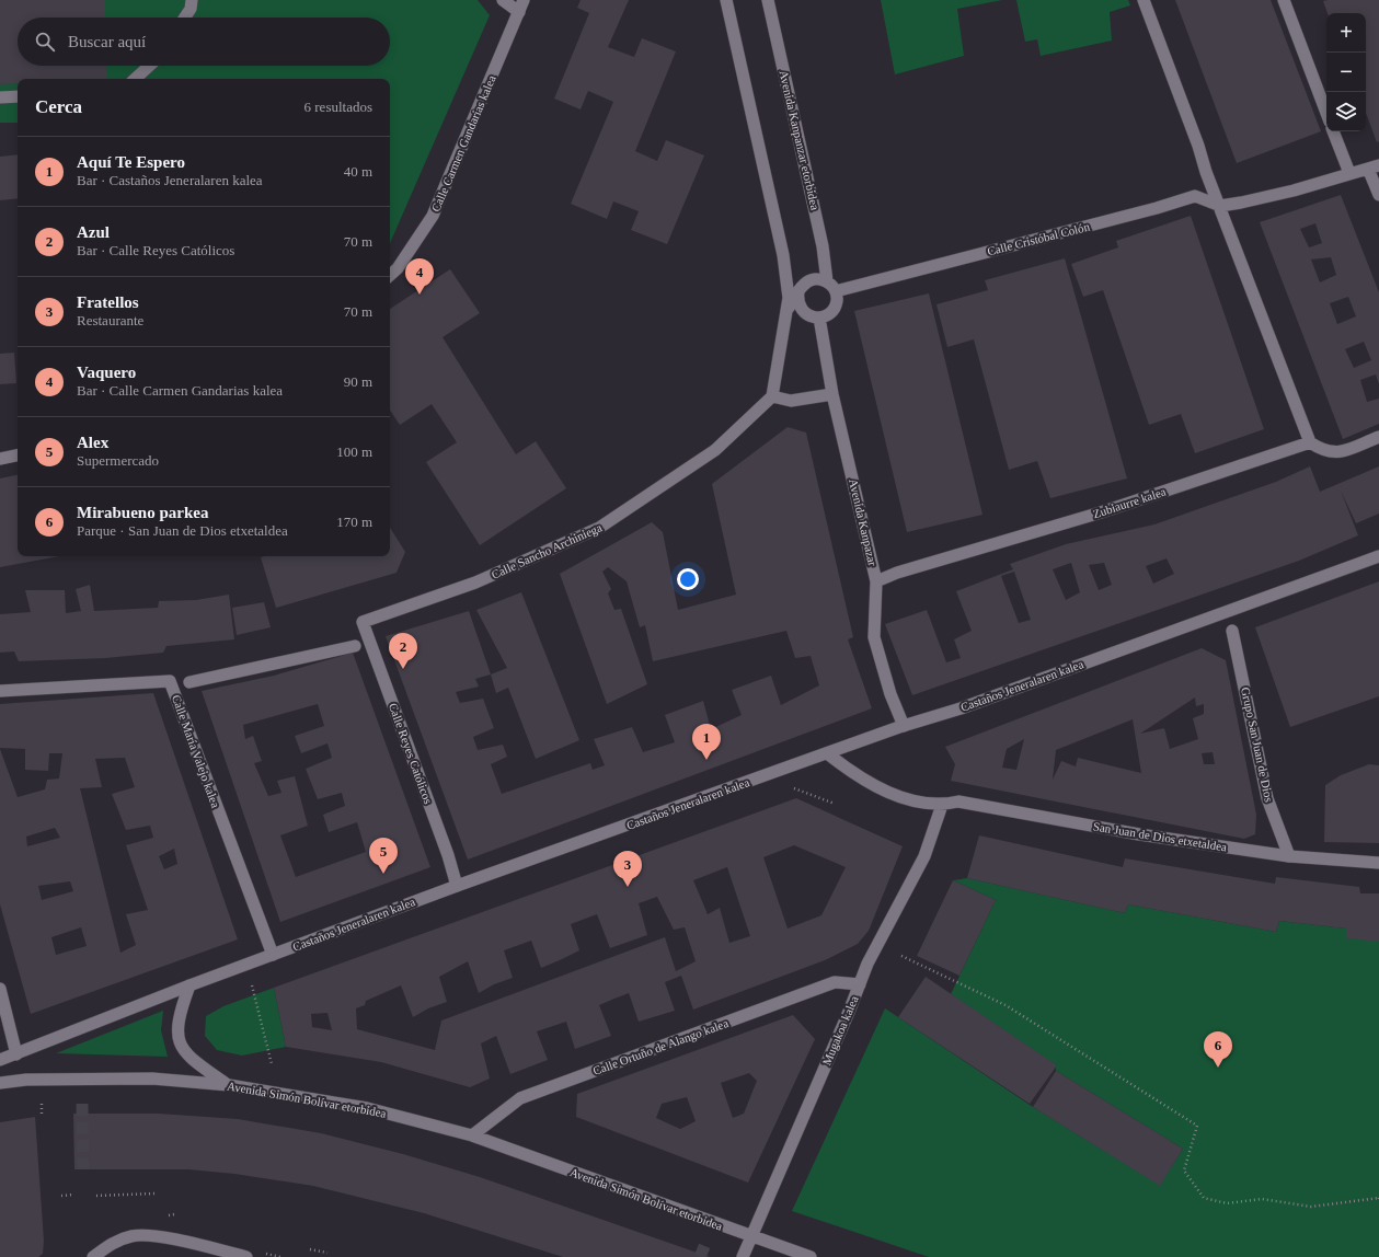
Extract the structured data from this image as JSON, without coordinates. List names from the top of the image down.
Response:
{
  "streets": {
    "street": [
      "Avenida Kanpanzar etorbidea",
      "Calle Carmen Gandarias kalea",
      "Calle Cristóbal Colón",
      "Zubiaurre kalea",
      "Avenida Kanpazar",
      "Calle Sancho Archiniega",
      "Castaños Jeneralaren kalea",
      "Grupo San Juan de Dios",
      "Calle María Valejo kalea",
      "Calle Reyes Católicos",
      "San Juan de Dios etxetaldea",
      "Mugakoa kalea",
      "Calle Ortuño de Alango kalea",
      "Avenida Simón Bolívar etorbidea"
    ]
  },
  "crossings": [
    ["Avenida Kanpanzar etorbidea", "Calle Cristóbal Colón"],
    ["Avenida Kanpanzar etorbidea", "Avenida Kanpazar"],
    ["Calle Cristóbal Colón", "Avenida Kanpazar"],
    ["Zubiaurre kalea", "Avenida Kanpazar"],
    ["Avenida Kanpazar", "Castaños Jeneralaren kalea"],
    ["Calle Sancho Archiniega", "Calle Reyes Católicos"],
    ["Castaños Jeneralaren kalea", "Calle María Valejo kalea"],
    ["Castaños Jeneralaren kalea", "Calle Reyes Católicos"],
    ["Grupo San Juan de Dios", "San Juan de Dios etxetaldea"],
    ["San Juan de Dios etxetaldea", "Mugakoa kalea"],
    ["Mugakoa kalea", "Calle Ortuño de Alango kalea"],
    ["Mugakoa kalea", "Avenida Simón Bolívar etorbidea"],
    ["Calle Ortuño de Alango kalea", "Avenida Simón Bolívar etorbidea"]
  ],
  "page": {
    "map_buttons": ["+", "−"],
    "search": "Buscar aquí",
    "heading": ["Cerca", "6 resultados"],
    "list": [
      {
        "mark": "1",
        "name": "Aquí Te Espero",
        "note": "Bar · Castaños Jeneralaren kalea",
        "value": "40 m"
      },
      {
        "mark": "2",
        "name": "Azul",
        "note": "Bar · Calle Reyes Católicos",
        "value": "70 m"
      },
      {
        "mark": "3",
        "name": "Fratellos",
        "note": "Restaurante",
        "value": "70 m"
      },
      {
        "mark": "4",
        "name": "Vaquero",
        "note": "Bar · Calle Carmen Gandarias kalea",
        "value": "90 m"
      },
      {
        "mark": "5",
        "name": "Alex",
        "note": "Supermercado",
        "value": "100 m"
      },
      {
        "mark": "6",
        "name": "Mirabueno parkea",
        "note": "Parque · San Juan de Dios etxetaldea",
        "value": "170 m"
      }
    ],
    "pins": [
      "4",
      "2",
      "1",
      "5",
      "3",
      "6"
    ]
  }
}
